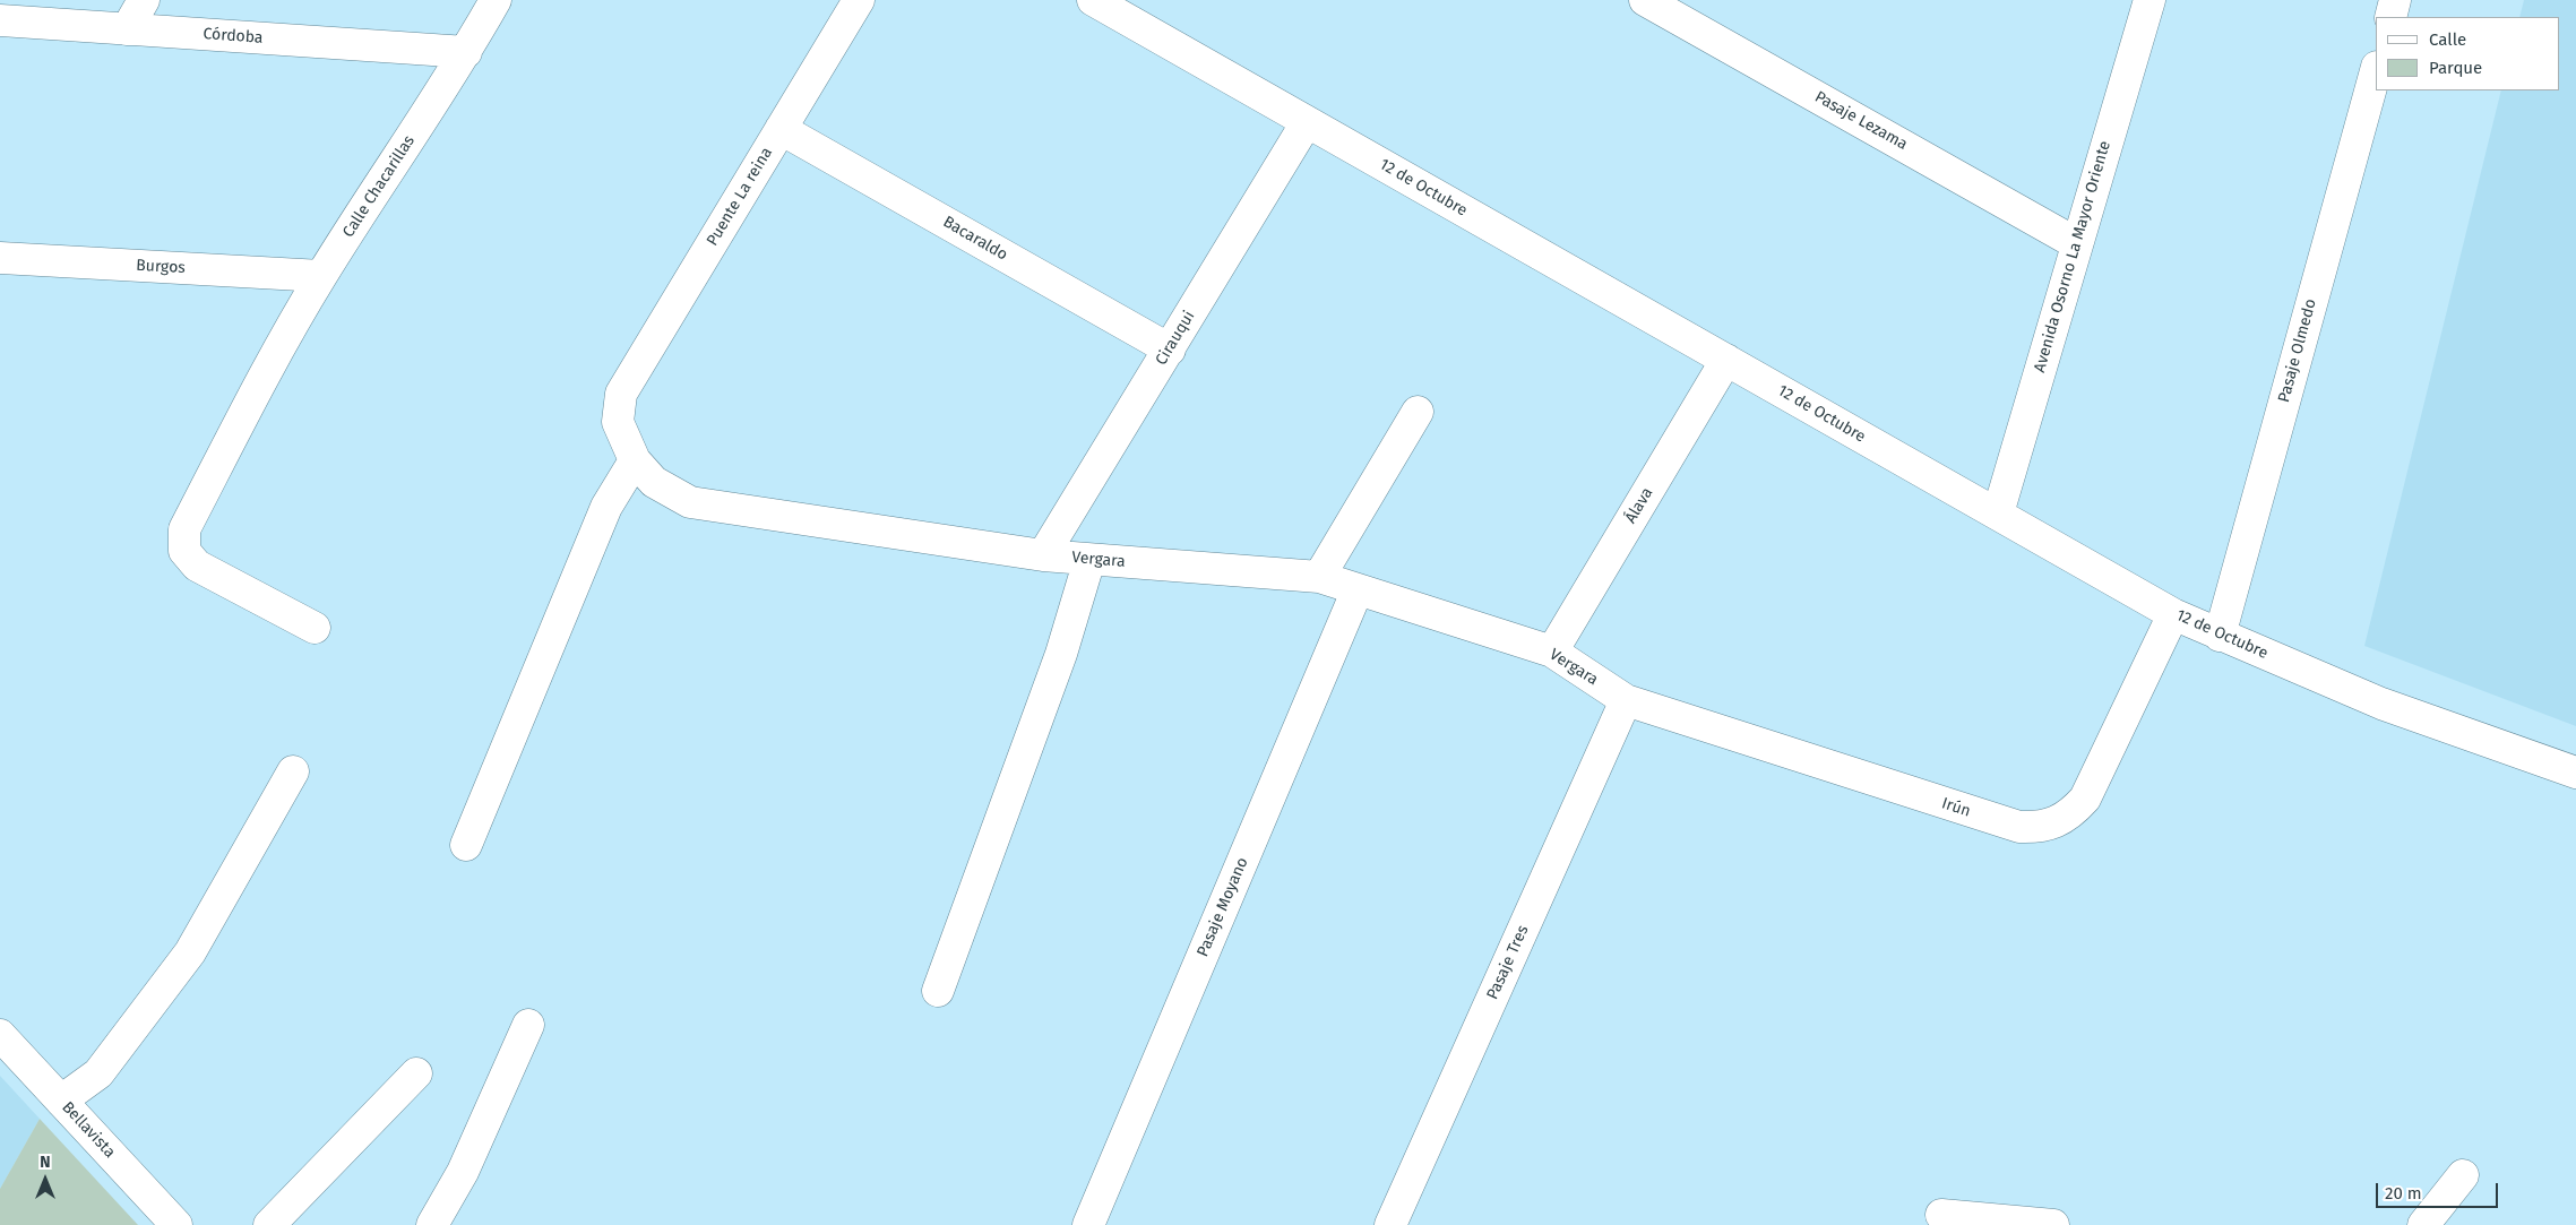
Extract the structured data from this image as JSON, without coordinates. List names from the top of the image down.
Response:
{
  "streets": {
    "street": [
      "Córdoba",
      "Pasaje Lezama",
      "Calle Chacarillas",
      "12 de Octubre",
      "Puente La reina",
      "Bacaraldo",
      "Avenida Osorno La Mayor Oriente",
      "Burgos",
      "Cirauqui",
      "Pasaje Olmedo",
      "Álava",
      "Vergara",
      "Irún",
      "Pasaje Moyano",
      "Pasaje Tres",
      "Bellavista"
    ]
  },
  "crossings": [
    ["Córdoba", "Calle Chacarillas"],
    ["Pasaje Lezama", "Avenida Osorno La Mayor Oriente"],
    ["Calle Chacarillas", "Burgos"],
    ["12 de Octubre", "Avenida Osorno La Mayor Oriente"],
    ["12 de Octubre", "Cirauqui"],
    ["12 de Octubre", "Pasaje Olmedo"],
    ["12 de Octubre", "Álava"],
    ["12 de Octubre", "Irún"],
    ["Puente La reina", "Bacaraldo"],
    ["Puente La reina", "Vergara"],
    ["Bacaraldo", "Cirauqui"],
    ["Cirauqui", "Vergara"],
    ["Álava", "Vergara"],
    ["Vergara", "Irún"],
    ["Vergara", "Pasaje Moyano"],
    ["Vergara", "Pasaje Tres"],
    ["Irún", "Pasaje Tres"]
  ],
  "legend": ["Calle", "Parque"],
  "scale_bar": "20 m",
  "north": "top"
}
